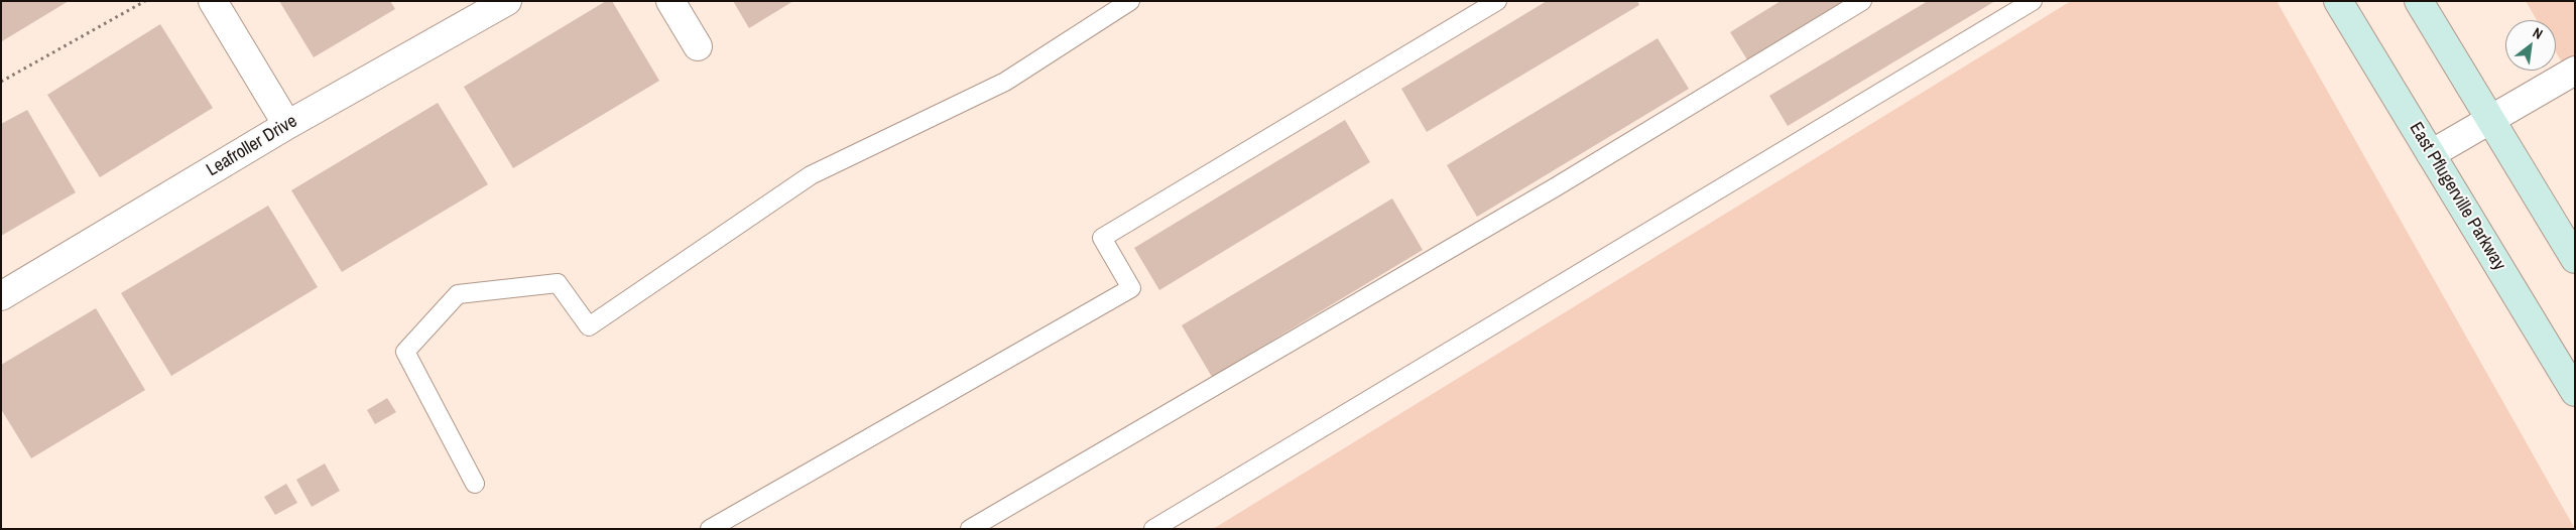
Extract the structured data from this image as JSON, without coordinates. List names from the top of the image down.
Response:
{
  "streets": {
    "main road": ["East Pflugerville Parkway"],
    "street": ["Leafroller Drive"]
  },
  "north": "top right"
}
